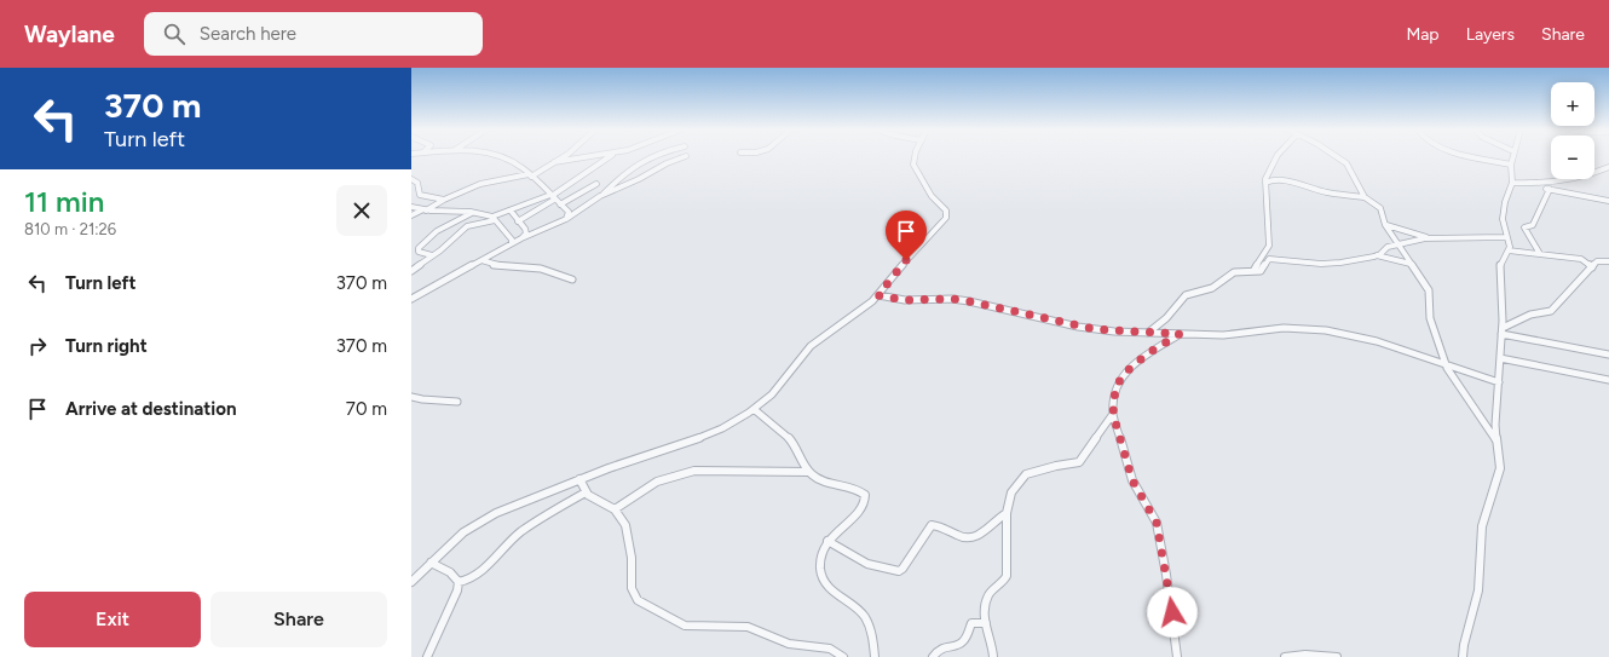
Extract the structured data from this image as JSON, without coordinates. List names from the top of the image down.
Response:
{
  "page": {
    "header": "Waylane",
    "search": "Search here",
    "nav": ["Map", "Layers", "Share"],
    "turn": ["370 m", "Turn left"],
    "map_buttons": ["+", "−"],
    "heading": ["11 min", "810 m · 21:26"],
    "list": [
      {
        "name": "Turn left",
        "value": "370 m"
      },
      {
        "name": "Turn right",
        "value": "370 m"
      },
      {
        "name": "Arrive at destination",
        "value": "70 m"
      }
    ],
    "buttons": ["Exit", "Share"]
  }
}
